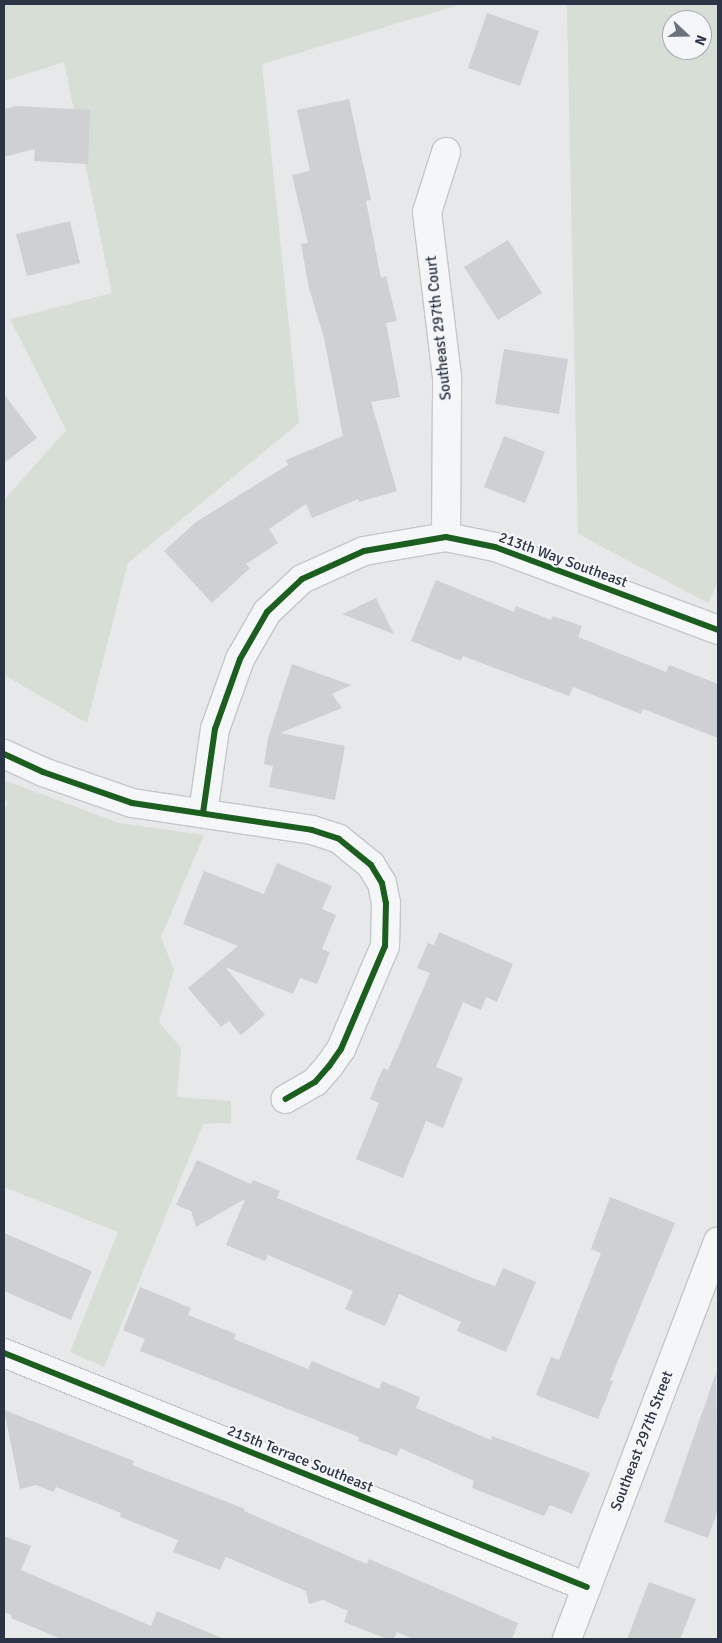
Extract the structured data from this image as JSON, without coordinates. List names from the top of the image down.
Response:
{
  "streets": {
    "street": [
      "Southeast 297th Court",
      "213th Way Southeast",
      "Southeast 297th Street",
      "215th Terrace Southeast"
    ]
  },
  "crossings": [
    ["Southeast 297th Court", "213th Way Southeast"],
    ["Southeast 297th Street", "215th Terrace Southeast"]
  ],
  "north": "right"
}
